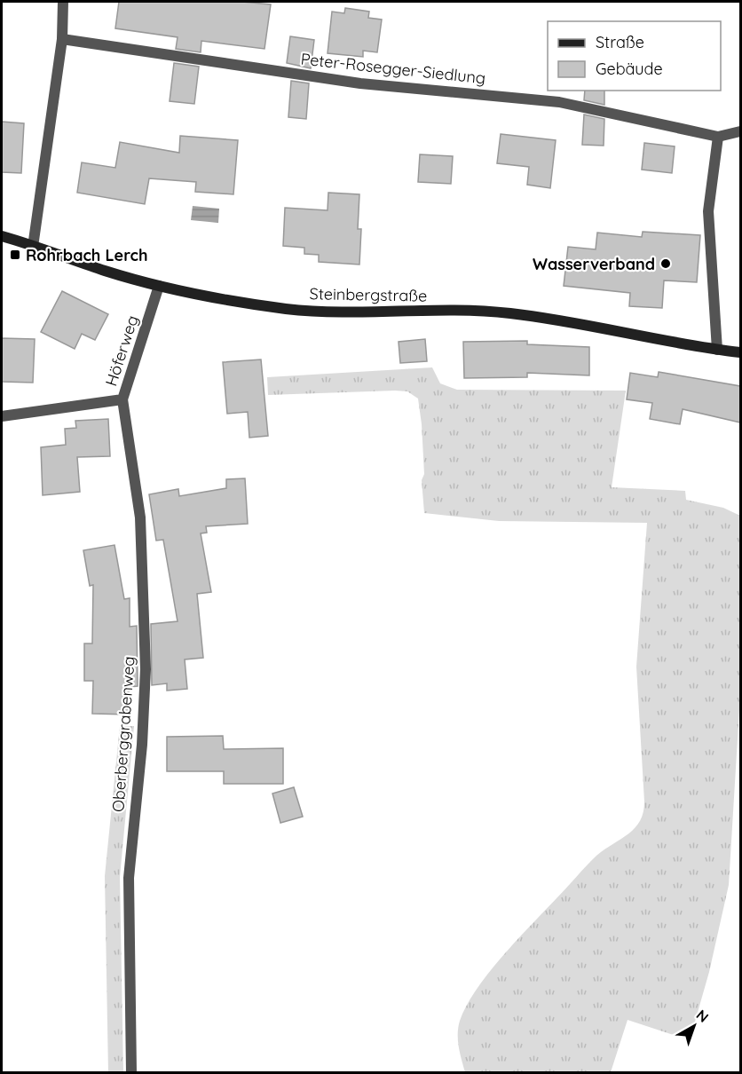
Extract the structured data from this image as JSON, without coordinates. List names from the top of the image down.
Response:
{
  "streets": {
    "main road": ["Steinbergstraße"],
    "street": ["Peter-Rosegger-Siedlung", "Höferweg", "Oberberggrabenweg"]
  },
  "crossings": [
    ["Steinbergstraße", "Höferweg"],
    ["Höferweg", "Oberberggrabenweg"]
  ],
  "places": {
    "transit": ["Rohrbach Lerch"],
    "other": ["Wasserverband"]
  },
  "legend": ["Straße", "Gebäude"],
  "north": "top right"
}
